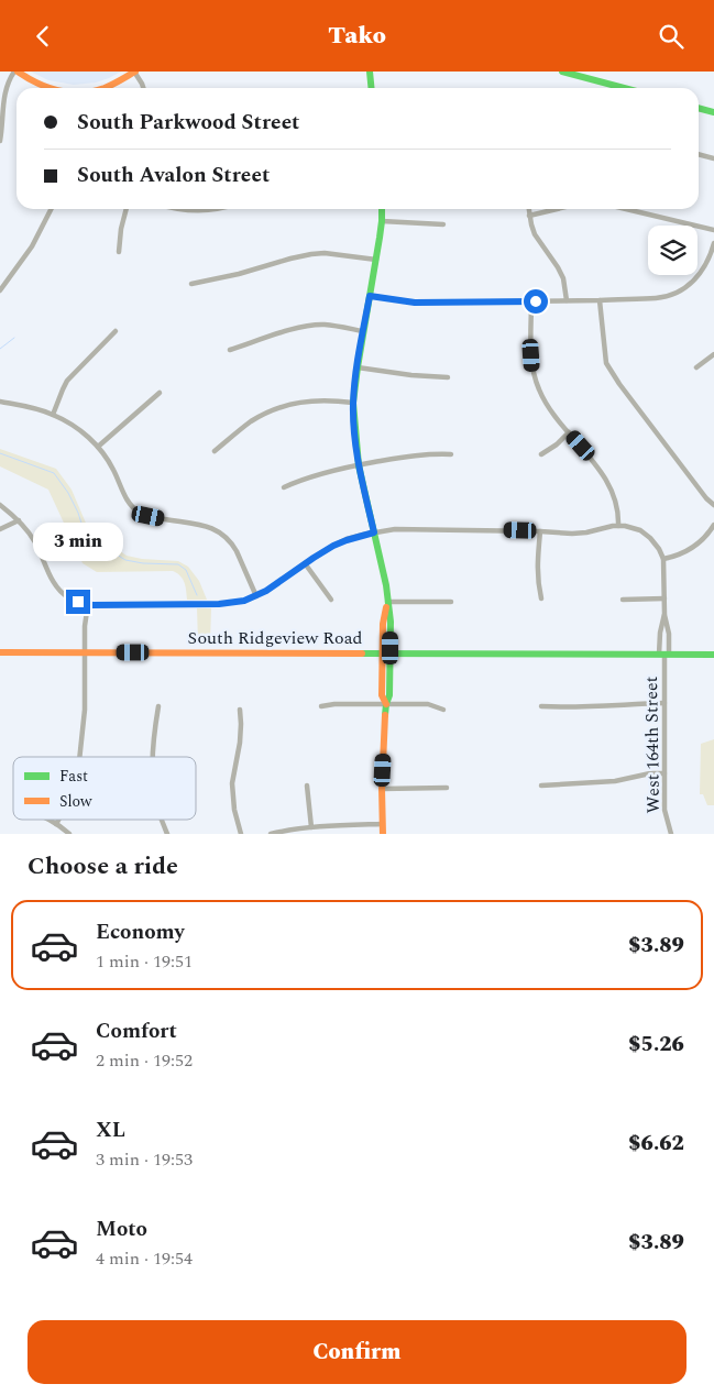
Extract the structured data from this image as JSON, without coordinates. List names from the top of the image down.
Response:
{
  "streets": {
    "street": ["South Ridgeview Road", "West 164th Street"]
  },
  "crossings": [
    ["South Ridgeview Road", "West 164th Street"]
  ],
  "legend": ["Fast", "Slow"],
  "page": {
    "header": "Tako",
    "banner": ["South Parkwood Street", "South Avalon Street"],
    "bubble": "3 min",
    "heading": "Choose a ride",
    "list": [
      {
        "name": "Economy",
        "note": "1 min · 19:51",
        "value": "$3.89"
      },
      {
        "name": "Comfort",
        "note": "2 min · 19:52",
        "value": "$5.26"
      },
      {
        "name": "XL",
        "note": "3 min · 19:53",
        "value": "$6.62"
      },
      {
        "name": "Moto",
        "note": "4 min · 19:54",
        "value": "$3.89"
      }
    ],
    "buttons": "Confirm"
  }
}
